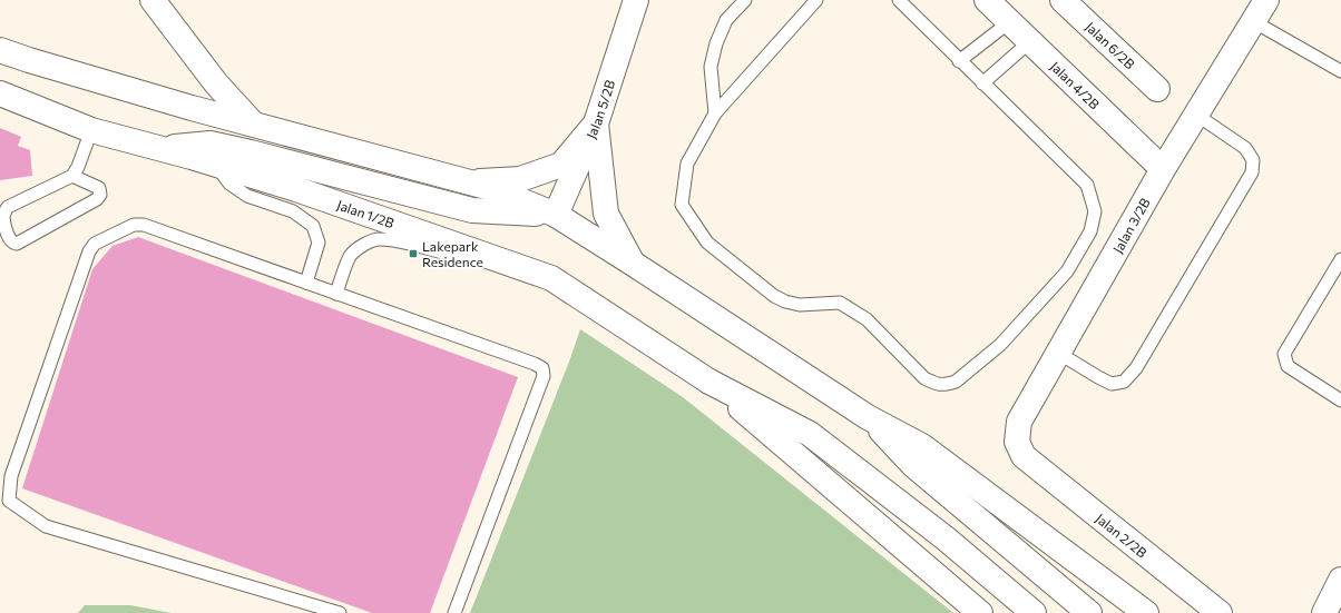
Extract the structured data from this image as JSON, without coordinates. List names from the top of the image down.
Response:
{
  "streets": {
    "main road": [
      "Jalan 6/2B",
      "Jalan 4/2B",
      "Jalan 5/2B",
      "Jalan 1/2B",
      "Jalan 3/2B",
      "Jalan 2/2B"
    ]
  },
  "crossings": [
    ["Jalan 4/2B", "Jalan 3/2B"],
    ["Jalan 3/2B", "Jalan 2/2B"]
  ],
  "places": {
    "transit": ["Lakepark Residence"]
  }
}
